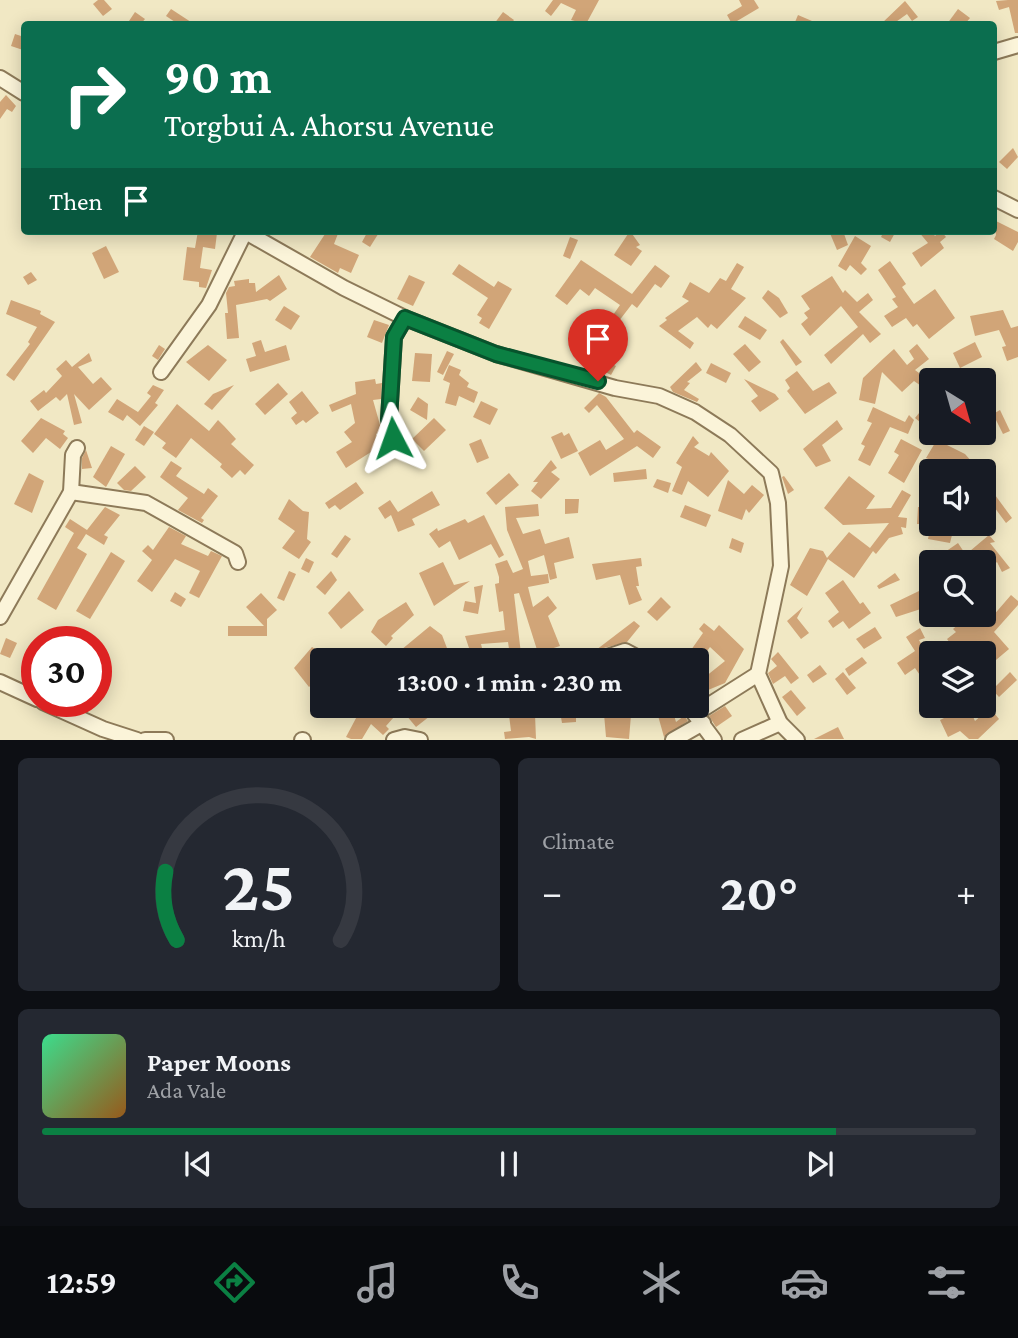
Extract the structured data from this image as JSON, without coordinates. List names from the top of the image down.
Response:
{
  "north": "bottom right",
  "page": {
    "turn": ["90 m", "Torgbui A. Ahorsu Avenue"],
    "then": "Then",
    "limit": "30",
    "trip": "13:00 · 1 min · 230 m",
    "tile": "Climate",
    "heat": ["−", "20°", "+"],
    "song": ["Paper Moons", "Ada Vale"],
    "tabs": "12:59",
    "gauge": ["25", "km/h"]
  }
}
